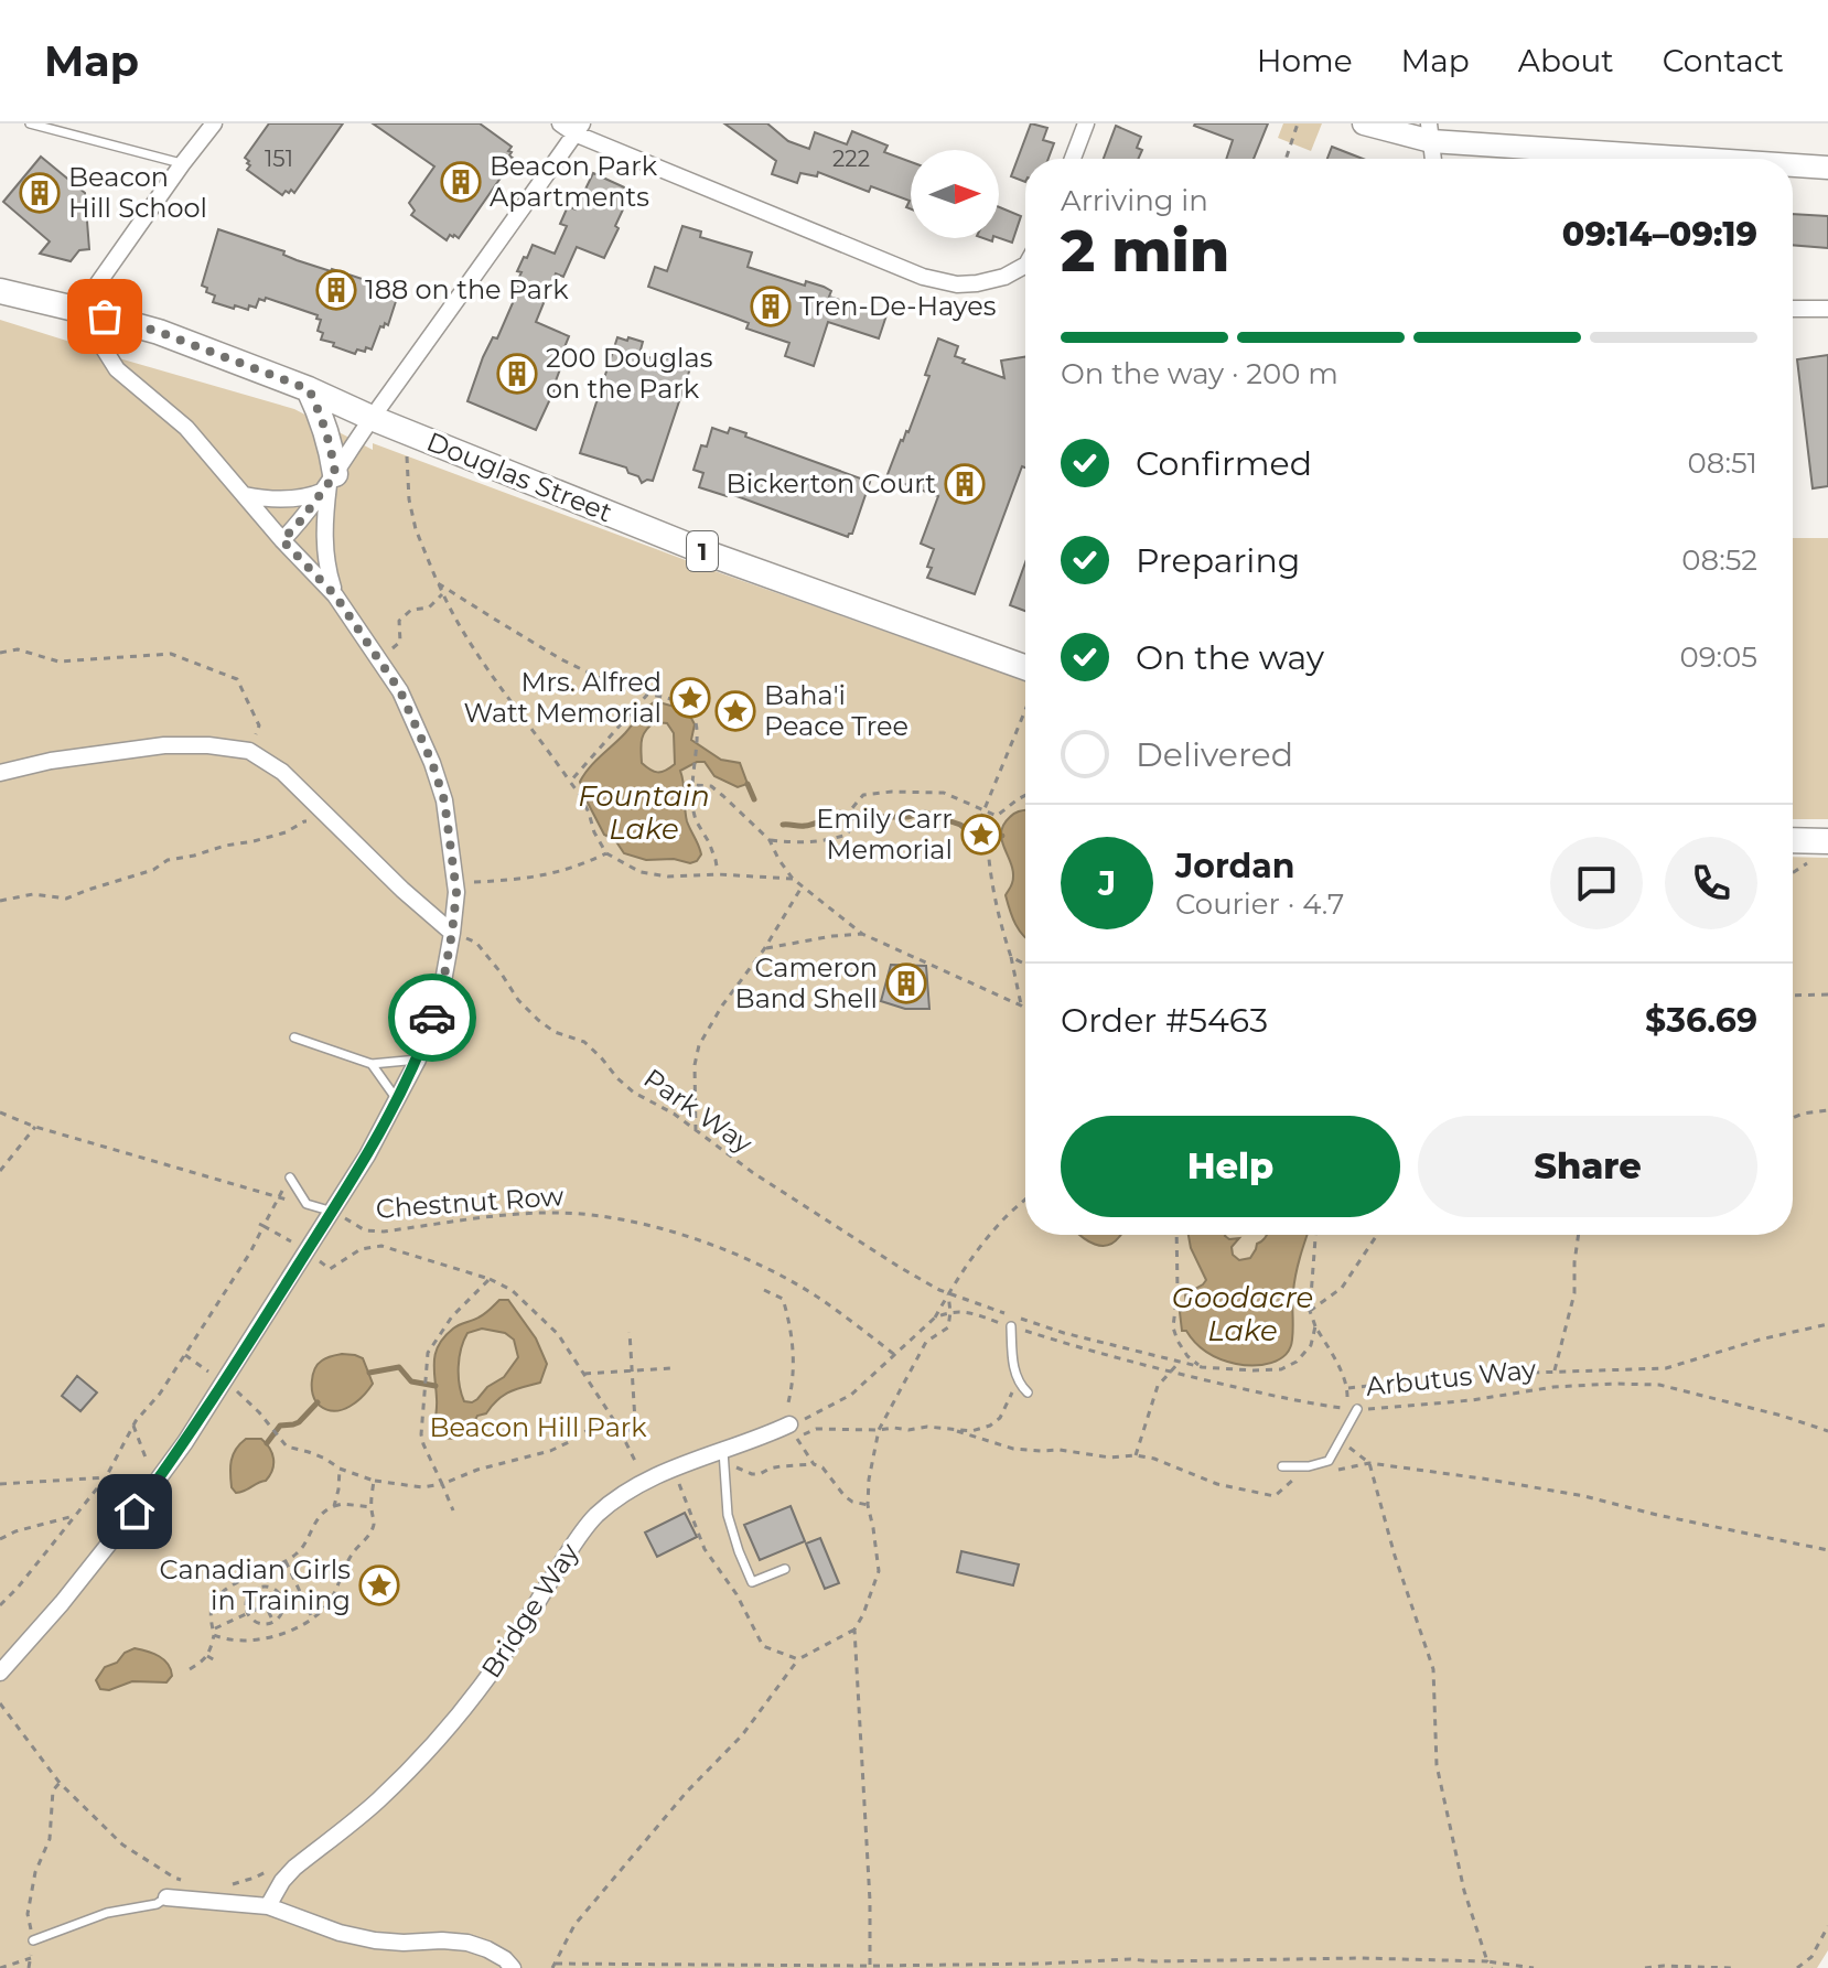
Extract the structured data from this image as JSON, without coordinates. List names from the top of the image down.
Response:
{
  "streets": {
    "main road": ["Douglas Street", "1"],
    "street": ["Bridge Way"],
    "path": ["Park Way", "Chestnut Row", "Arbutus Way"]
  },
  "water": ["Fountain Lake", "Goodacre Lake"],
  "parks": ["Beacon Hill Park"],
  "places": {
    "building": [
      "Beacon Park Apartments",
      "Beacon Hill School",
      "188 on the Park",
      "Tren-De-Hayes",
      "200 Douglas on the Park",
      "Bickerton Court",
      "Cameron Band Shell"
    ],
    "place": [
      "Mrs. Alfred Watt Memorial",
      "Baha'i Peace Tree",
      "Emily Carr Memorial",
      "Canadian Girls in Training"
    ]
  },
  "house_numbers": ["151", "222"],
  "north": "right",
  "page": {
    "header": "Map",
    "nav": [
      "Home",
      "Map",
      "About",
      "Contact"
    ],
    "heading": ["2 min", "Arriving in", "09:14–09:19"],
    "panel": [
      "Jordan",
      "Courier · 4.7",
      "Order #5463",
      "$36.69"
    ],
    "bar": "On the way · 200 m",
    "list": [
      ["Confirmed", "08:51"],
      ["Preparing", "08:52"],
      ["On the way", "09:05"],
      "Delivered"
    ],
    "round": "J",
    "buttons": ["Help", "Share"]
  }
}
